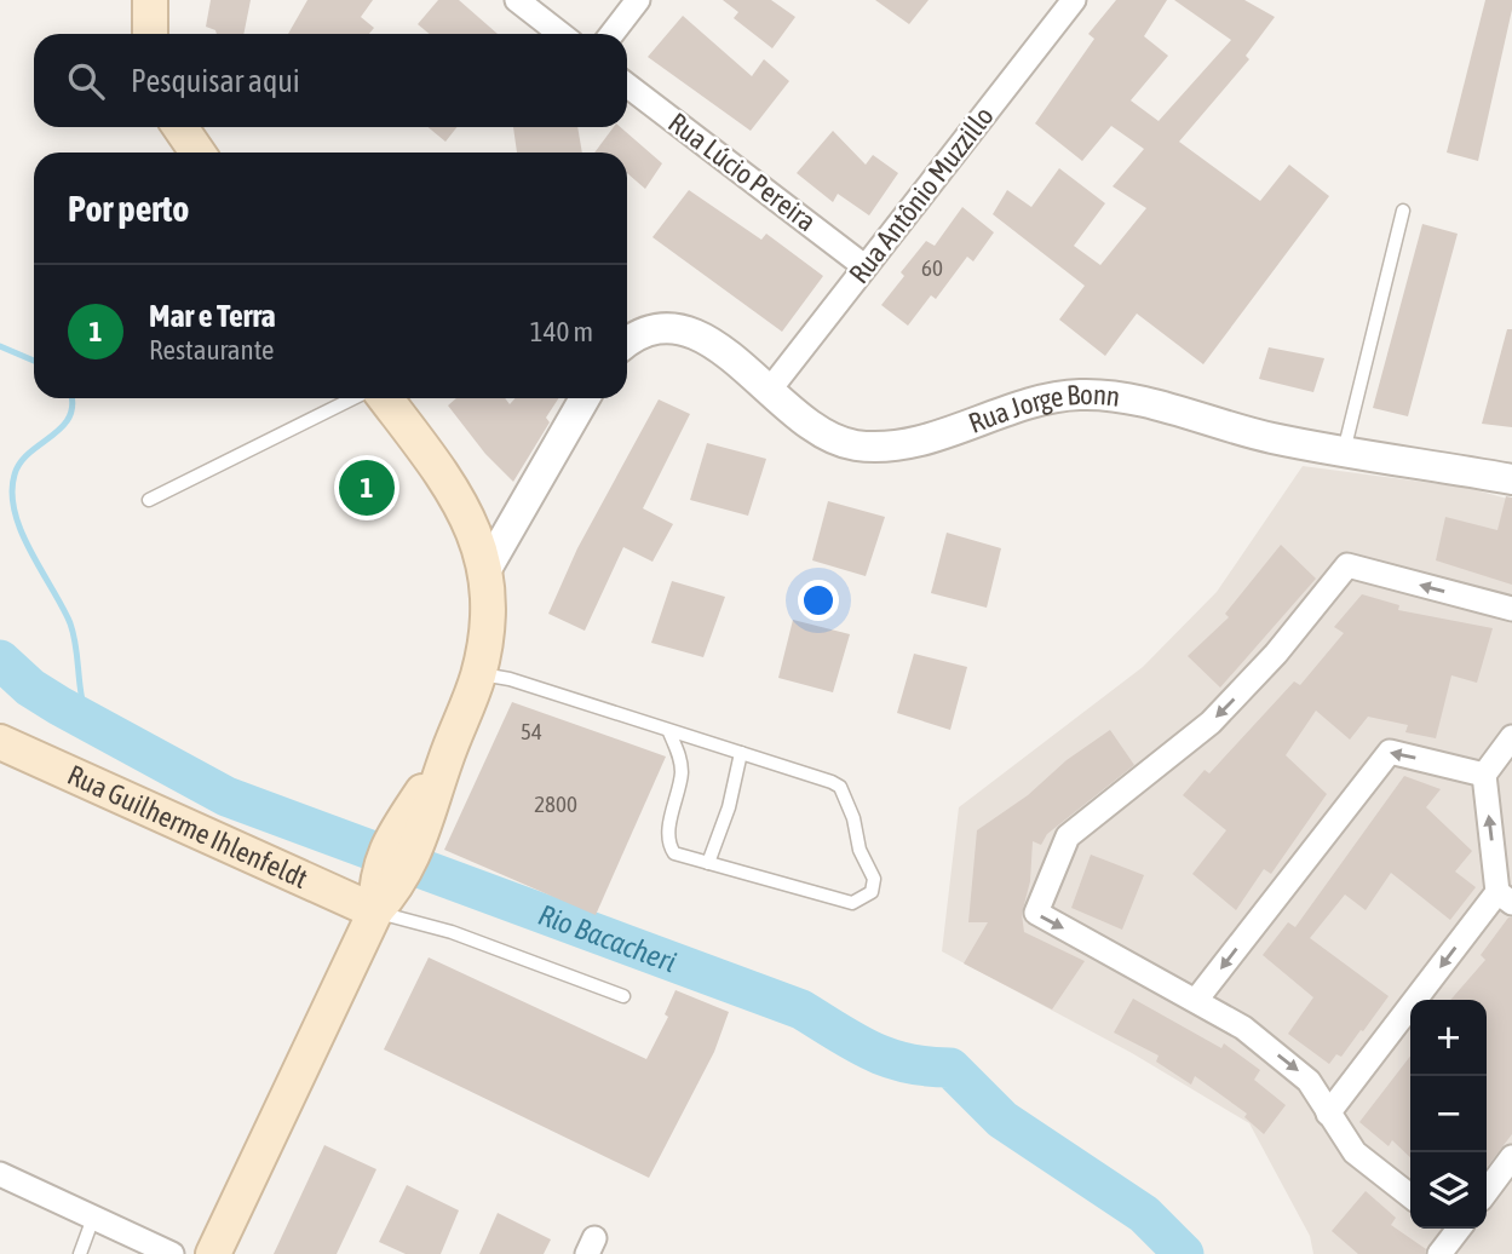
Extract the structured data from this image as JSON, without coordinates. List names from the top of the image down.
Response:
{
  "streets": {
    "main road": ["Rua Guilherme Ihlenfeldt"],
    "street": ["Rua Lúcio Pereira", "Rua Antônio Muzzillo", "Rua Jorge Bonn"]
  },
  "crossings": [
    ["Rua Lúcio Pereira", "Rua Antônio Muzzillo"],
    ["Rua Antônio Muzzillo", "Rua Jorge Bonn"]
  ],
  "water": ["Rio Bacacheri"],
  "house_numbers": ["60", "54", "2800"],
  "page": {
    "search": "Pesquisar aqui",
    "heading": "Por perto",
    "list": [
      {
        "mark": "1",
        "name": "Mar e Terra",
        "note": "Restaurante",
        "value": "140 m"
      }
    ],
    "pins": "1",
    "map_buttons": ["+", "−"]
  }
}
